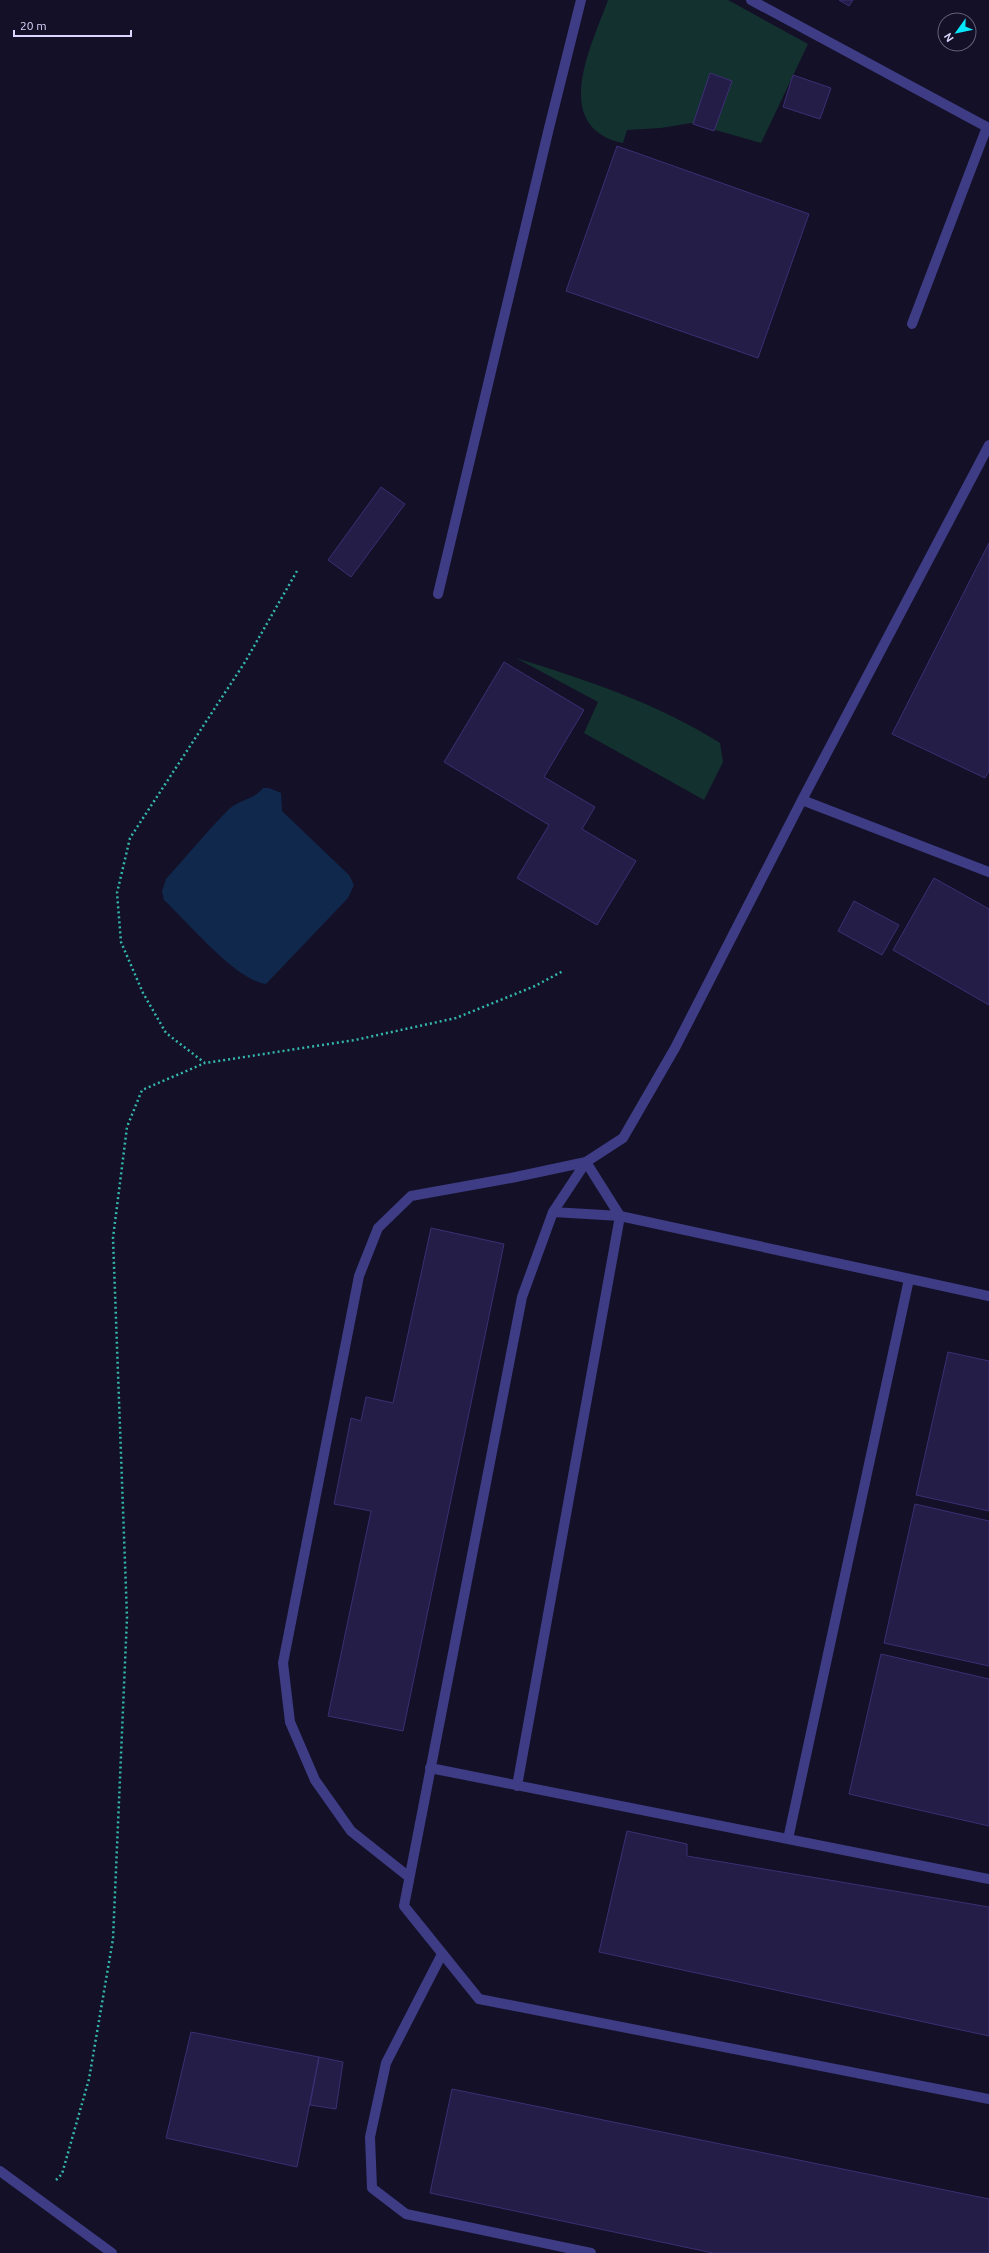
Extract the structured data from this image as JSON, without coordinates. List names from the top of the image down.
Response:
{
  "scale_bar": "20 m",
  "north": "bottom left"
}
